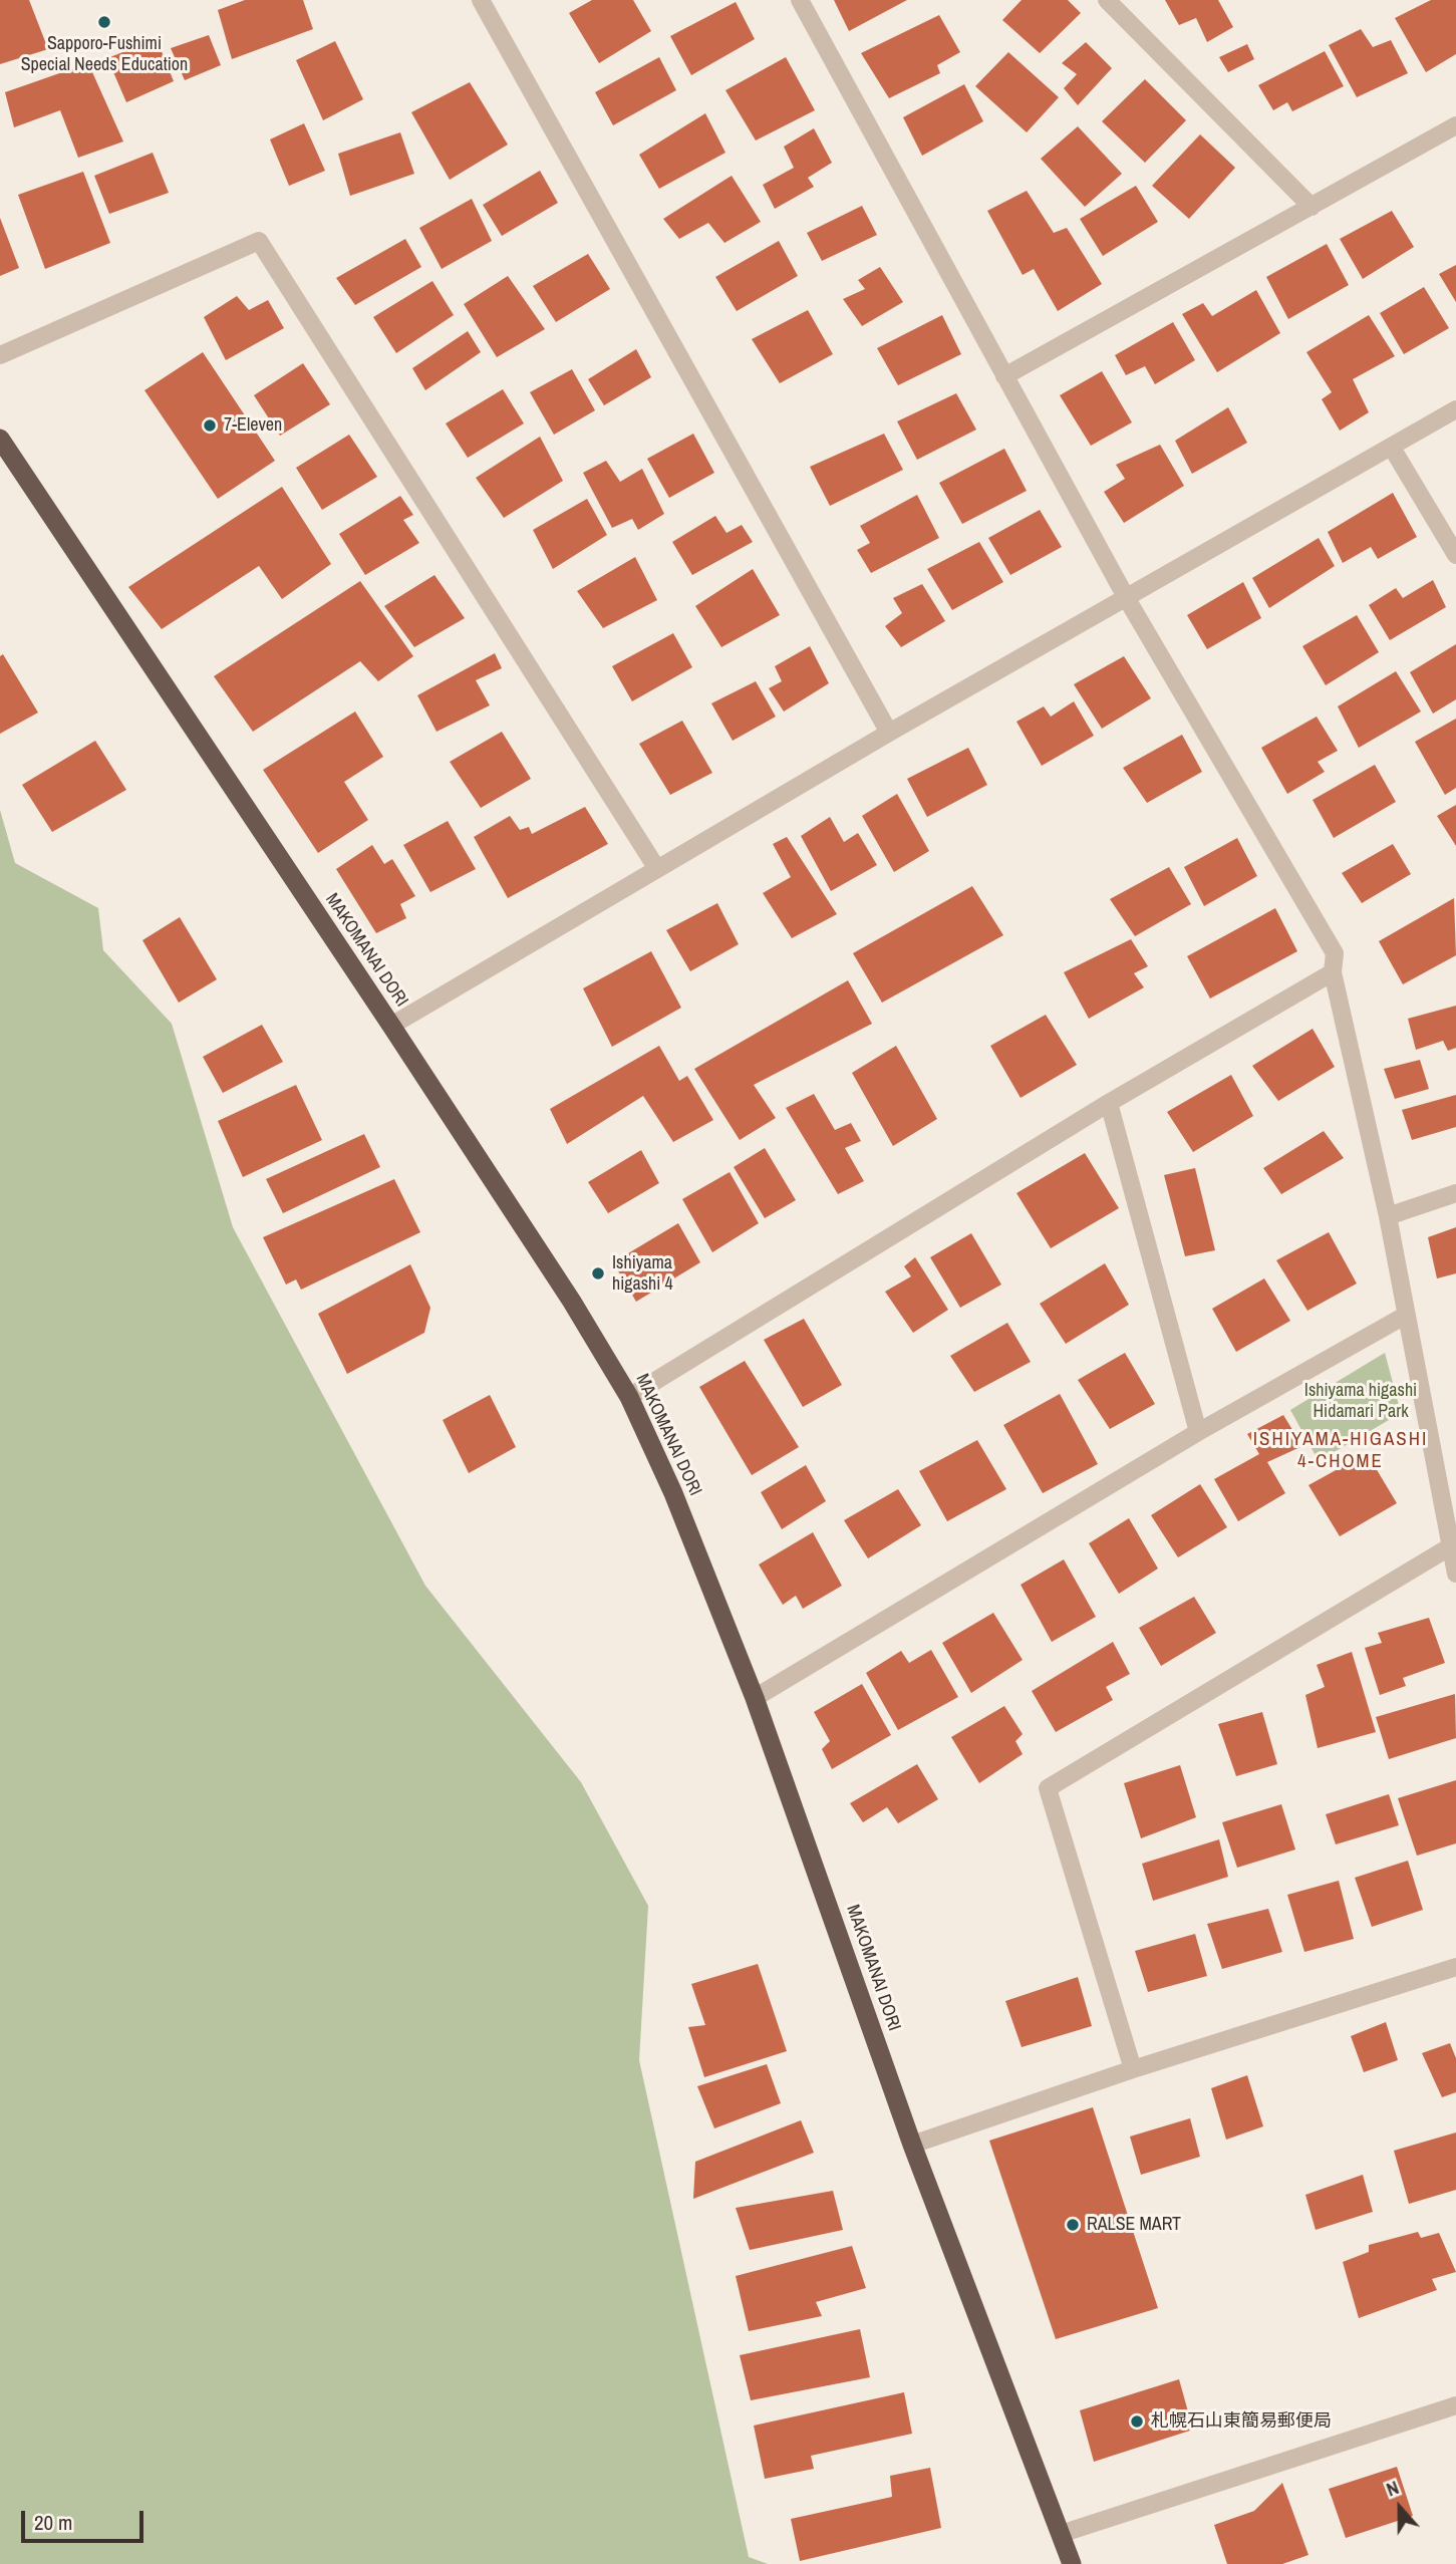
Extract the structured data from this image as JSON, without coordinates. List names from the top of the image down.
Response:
{
  "streets": {
    "highway": ["MAKOMANAI DORI"]
  },
  "districts": ["ISHIYAMA-HIGASHI 4-CHOME"],
  "parks": ["Ishiyama higashi Hidamari Park"],
  "places": [
    "Sapporo-Fushimi Special Needs Education",
    "7-Eleven",
    "Ishiyama higashi 4",
    "RALSE MART",
    "札幌石山東簡易郵便局"
  ],
  "scale_bar": "20 m",
  "north": "top"
}
